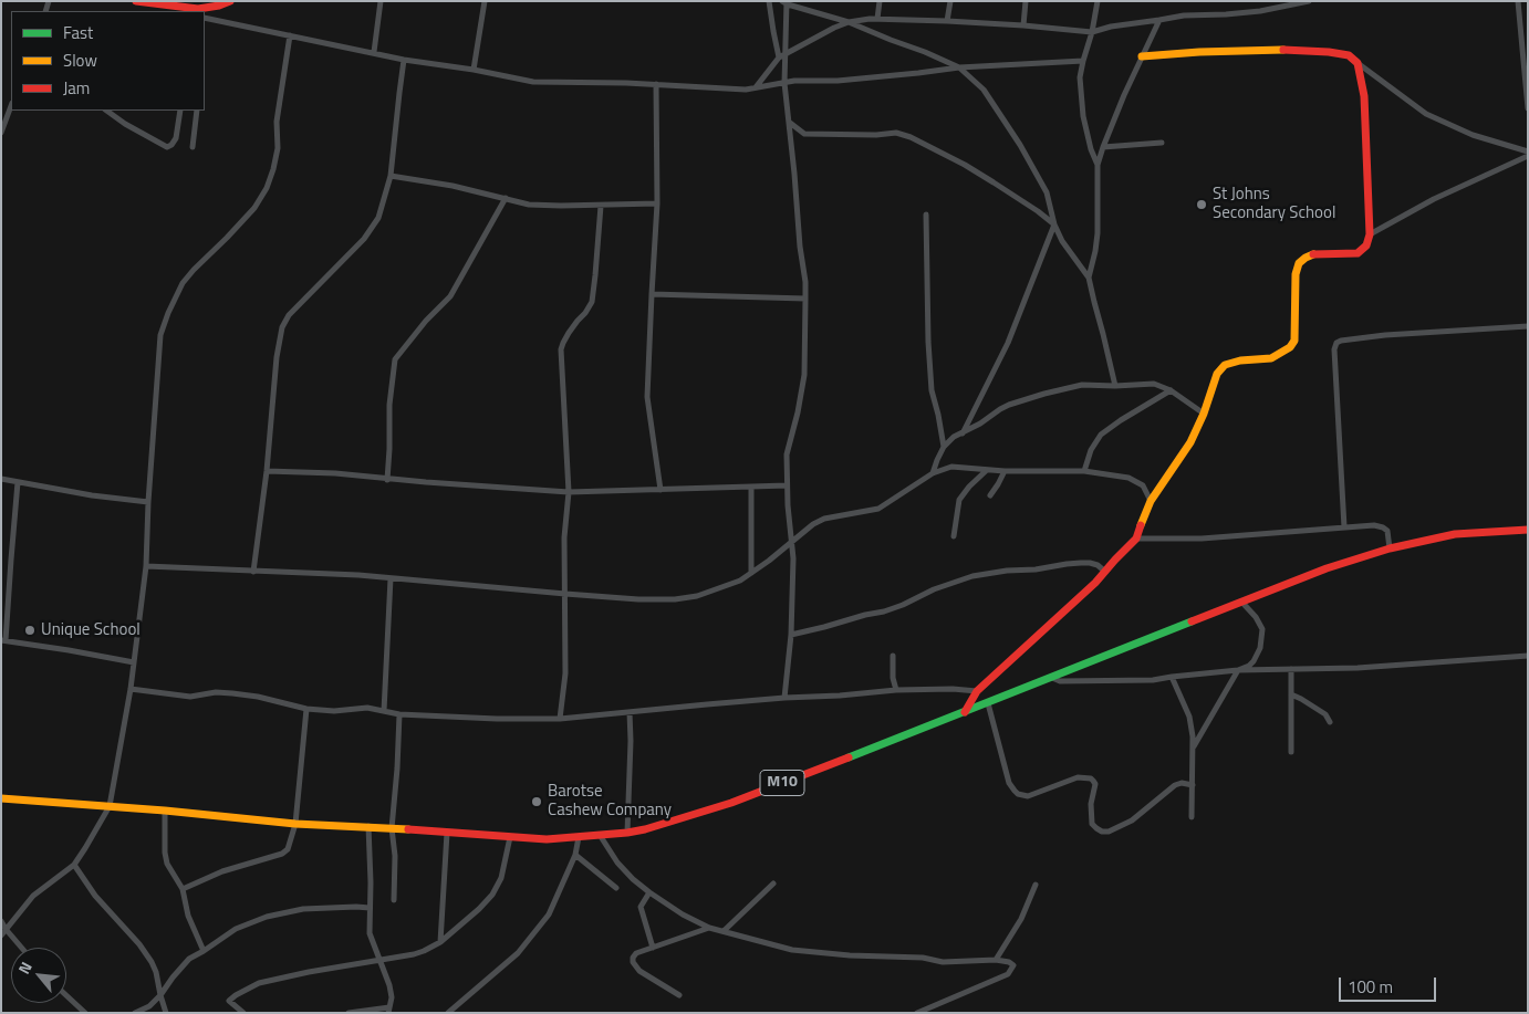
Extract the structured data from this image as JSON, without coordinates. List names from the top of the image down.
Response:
{
  "streets": {
    "main road": ["M10"]
  },
  "places": ["St Johns Secondary School", "Unique School", "Barotse Cashew Company"],
  "legend": ["Fast", "Slow", "Jam"],
  "scale_bar": "100 m",
  "north": "top left"
}
